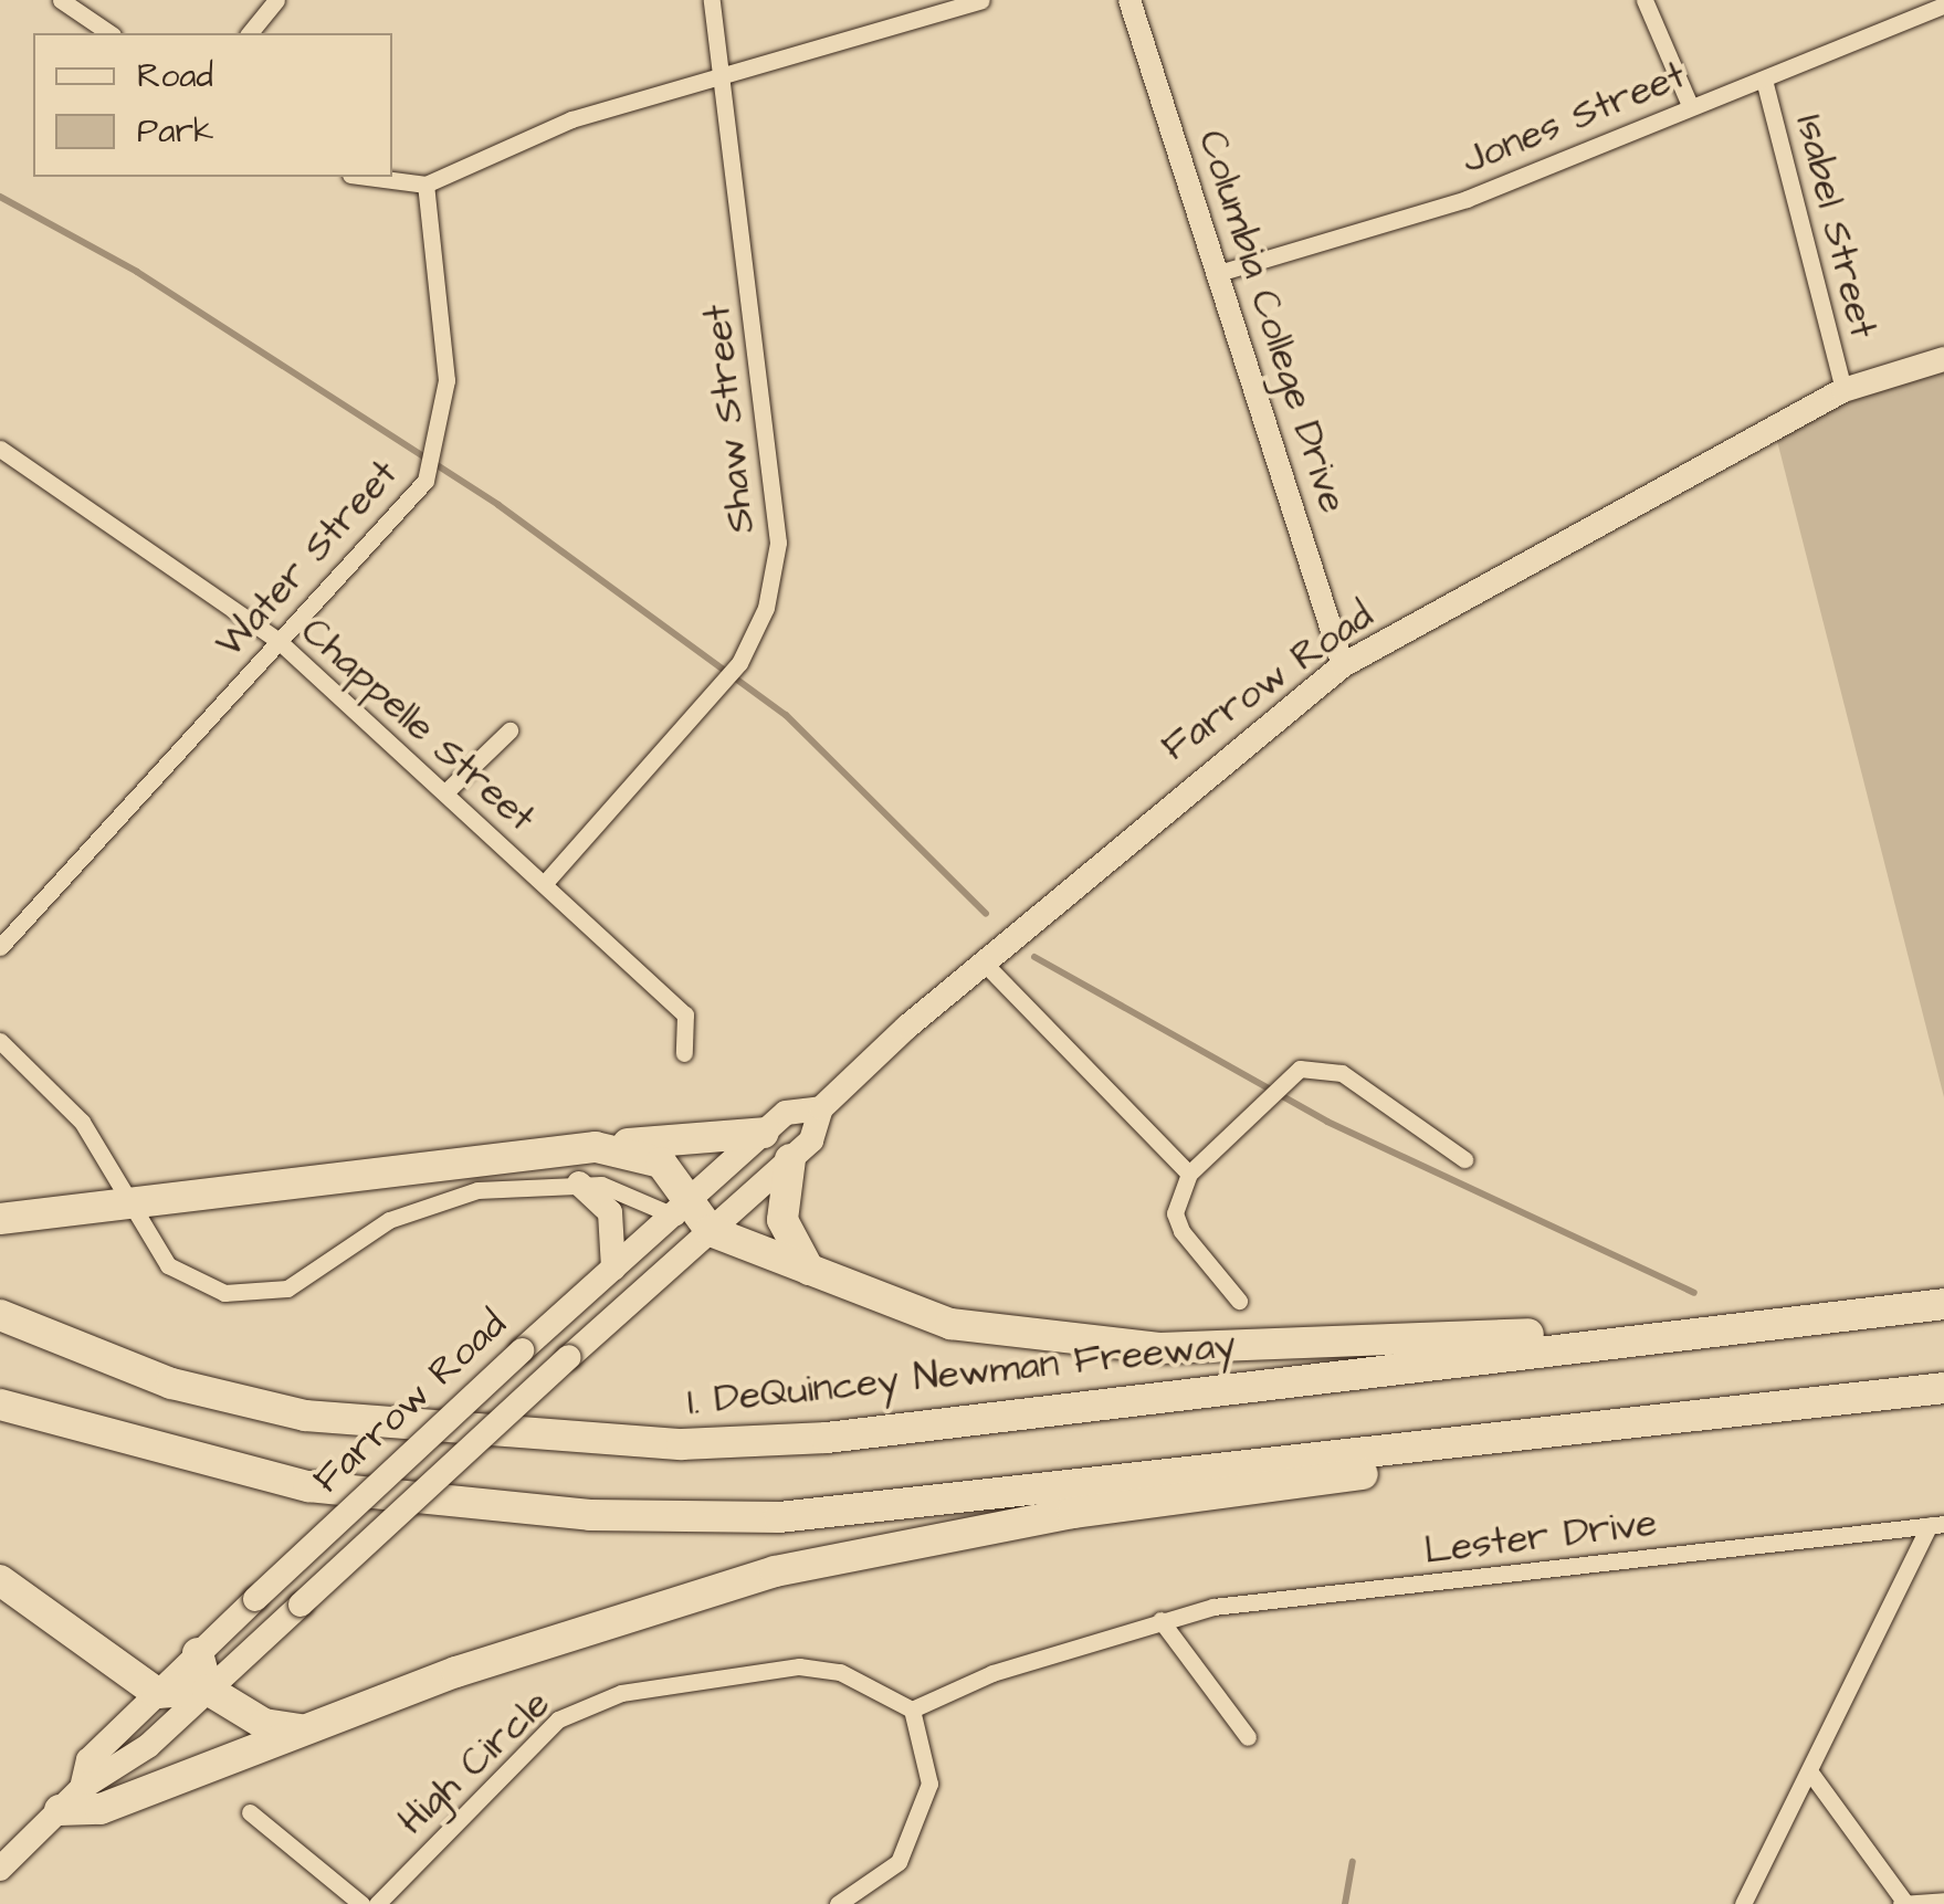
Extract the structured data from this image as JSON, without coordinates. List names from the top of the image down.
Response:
{
  "streets": {
    "highway": ["I. DeQuincey Newman Freeway"],
    "main road": ["Farrow Road"],
    "street": [
      "Jones Street",
      "Isabel Street",
      "Columbia College Drive",
      "Shaw Street",
      "Water Street",
      "Chappelle Street",
      "Lester Drive",
      "High Circle"
    ]
  },
  "crossings": [
    ["Jones Street", "Isabel Street"],
    ["Jones Street", "Columbia College Drive"],
    ["Isabel Street", "Farrow Road"],
    ["Columbia College Drive", "Farrow Road"],
    ["Shaw Street", "Chappelle Street"],
    ["Water Street", "Chappelle Street"],
    ["Lester Drive", "High Circle"]
  ],
  "legend": ["Road", "Park"]
}
